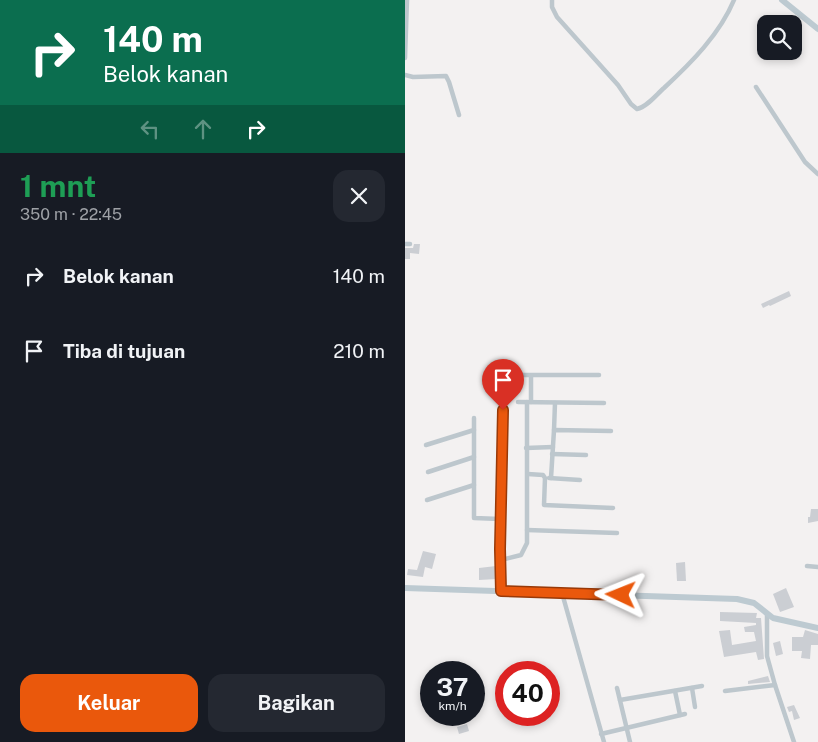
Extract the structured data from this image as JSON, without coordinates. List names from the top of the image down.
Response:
{
  "page": {
    "turn": ["140 m", "Belok kanan"],
    "heading": ["1 mnt", "350 m · 22:45"],
    "list": [
      {
        "name": "Belok kanan",
        "value": "140 m"
      },
      {
        "name": "Tiba di tujuan",
        "value": "210 m"
      }
    ],
    "speed": "37 km/h",
    "limit": "40",
    "buttons": ["Keluar", "Bagikan"]
  }
}
